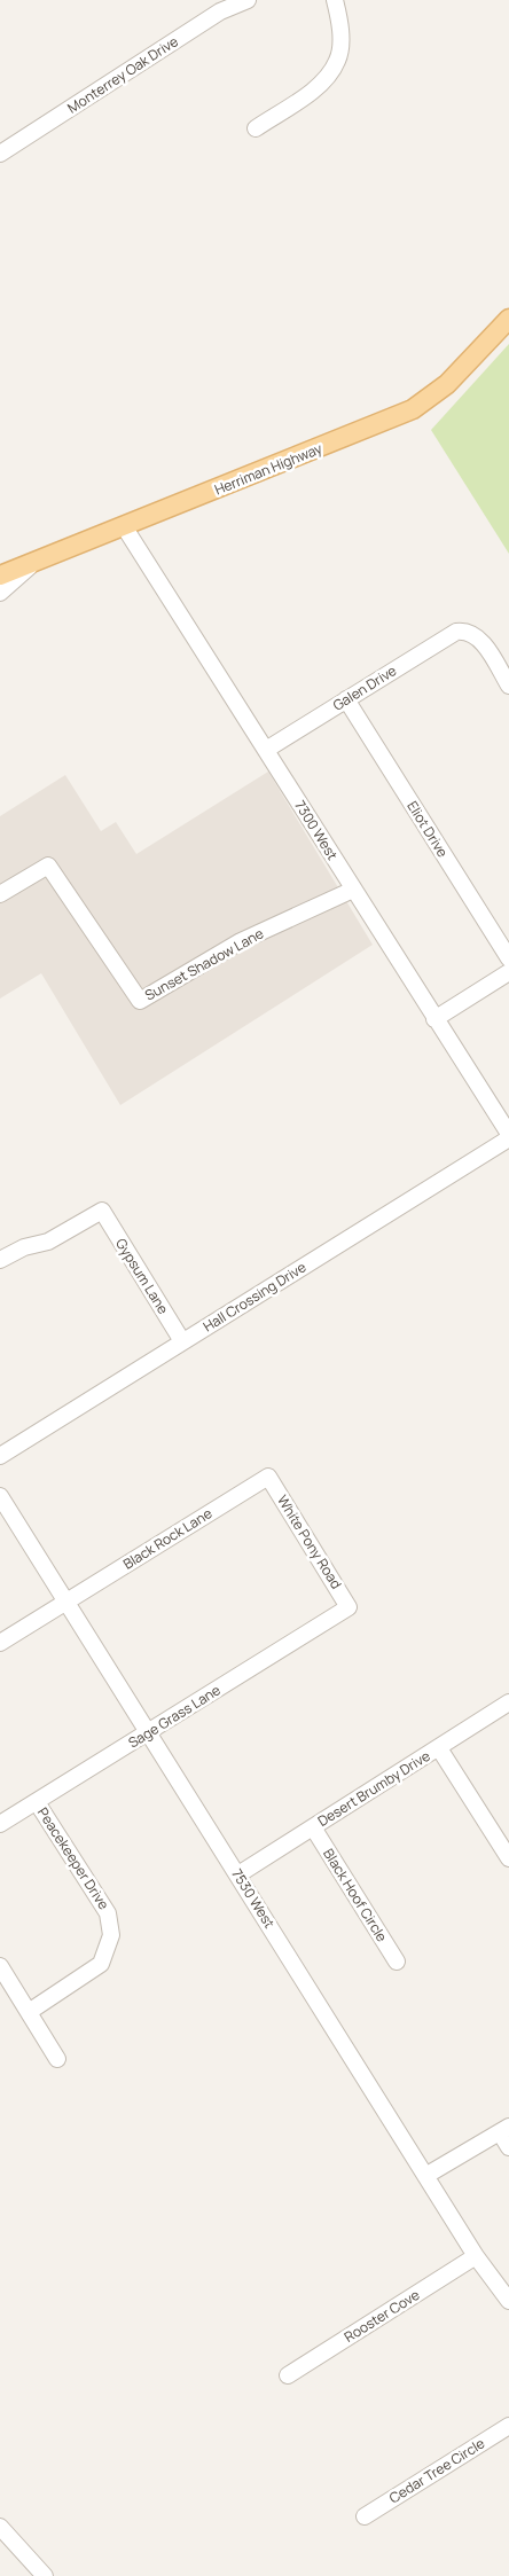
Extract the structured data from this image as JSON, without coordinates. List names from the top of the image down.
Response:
{
  "streets": {
    "main road": ["Herriman Highway"],
    "street": [
      "Monterrey Oak Drive",
      "Galen Drive",
      "Eliot Drive",
      "7300 West",
      "Sunset Shadow Lane",
      "Gypsum Lane",
      "Hall Crossing Drive",
      "Black Rock Lane",
      "White Pony Road",
      "Sage Grass Lane",
      "Desert Brumby Drive",
      "Peacekeeper Drive",
      "Black Hoof Circle",
      "7530 West",
      "Rooster Cove",
      "Cedar Tree Circle"
    ]
  },
  "crossings": [
    ["Herriman Highway", "7300 West"],
    ["Galen Drive", "Eliot Drive"],
    ["Galen Drive", "7300 West"],
    ["7300 West", "Sunset Shadow Lane"],
    ["7300 West", "Hall Crossing Drive"],
    ["Gypsum Lane", "Hall Crossing Drive"],
    ["Black Rock Lane", "White Pony Road"],
    ["Black Rock Lane", "7530 West"],
    ["White Pony Road", "Sage Grass Lane"],
    ["Sage Grass Lane", "Peacekeeper Drive"],
    ["Sage Grass Lane", "7530 West"],
    ["Desert Brumby Drive", "Black Hoof Circle"],
    ["Desert Brumby Drive", "7530 West"],
    ["7530 West", "Rooster Cove"]
  ]
}
